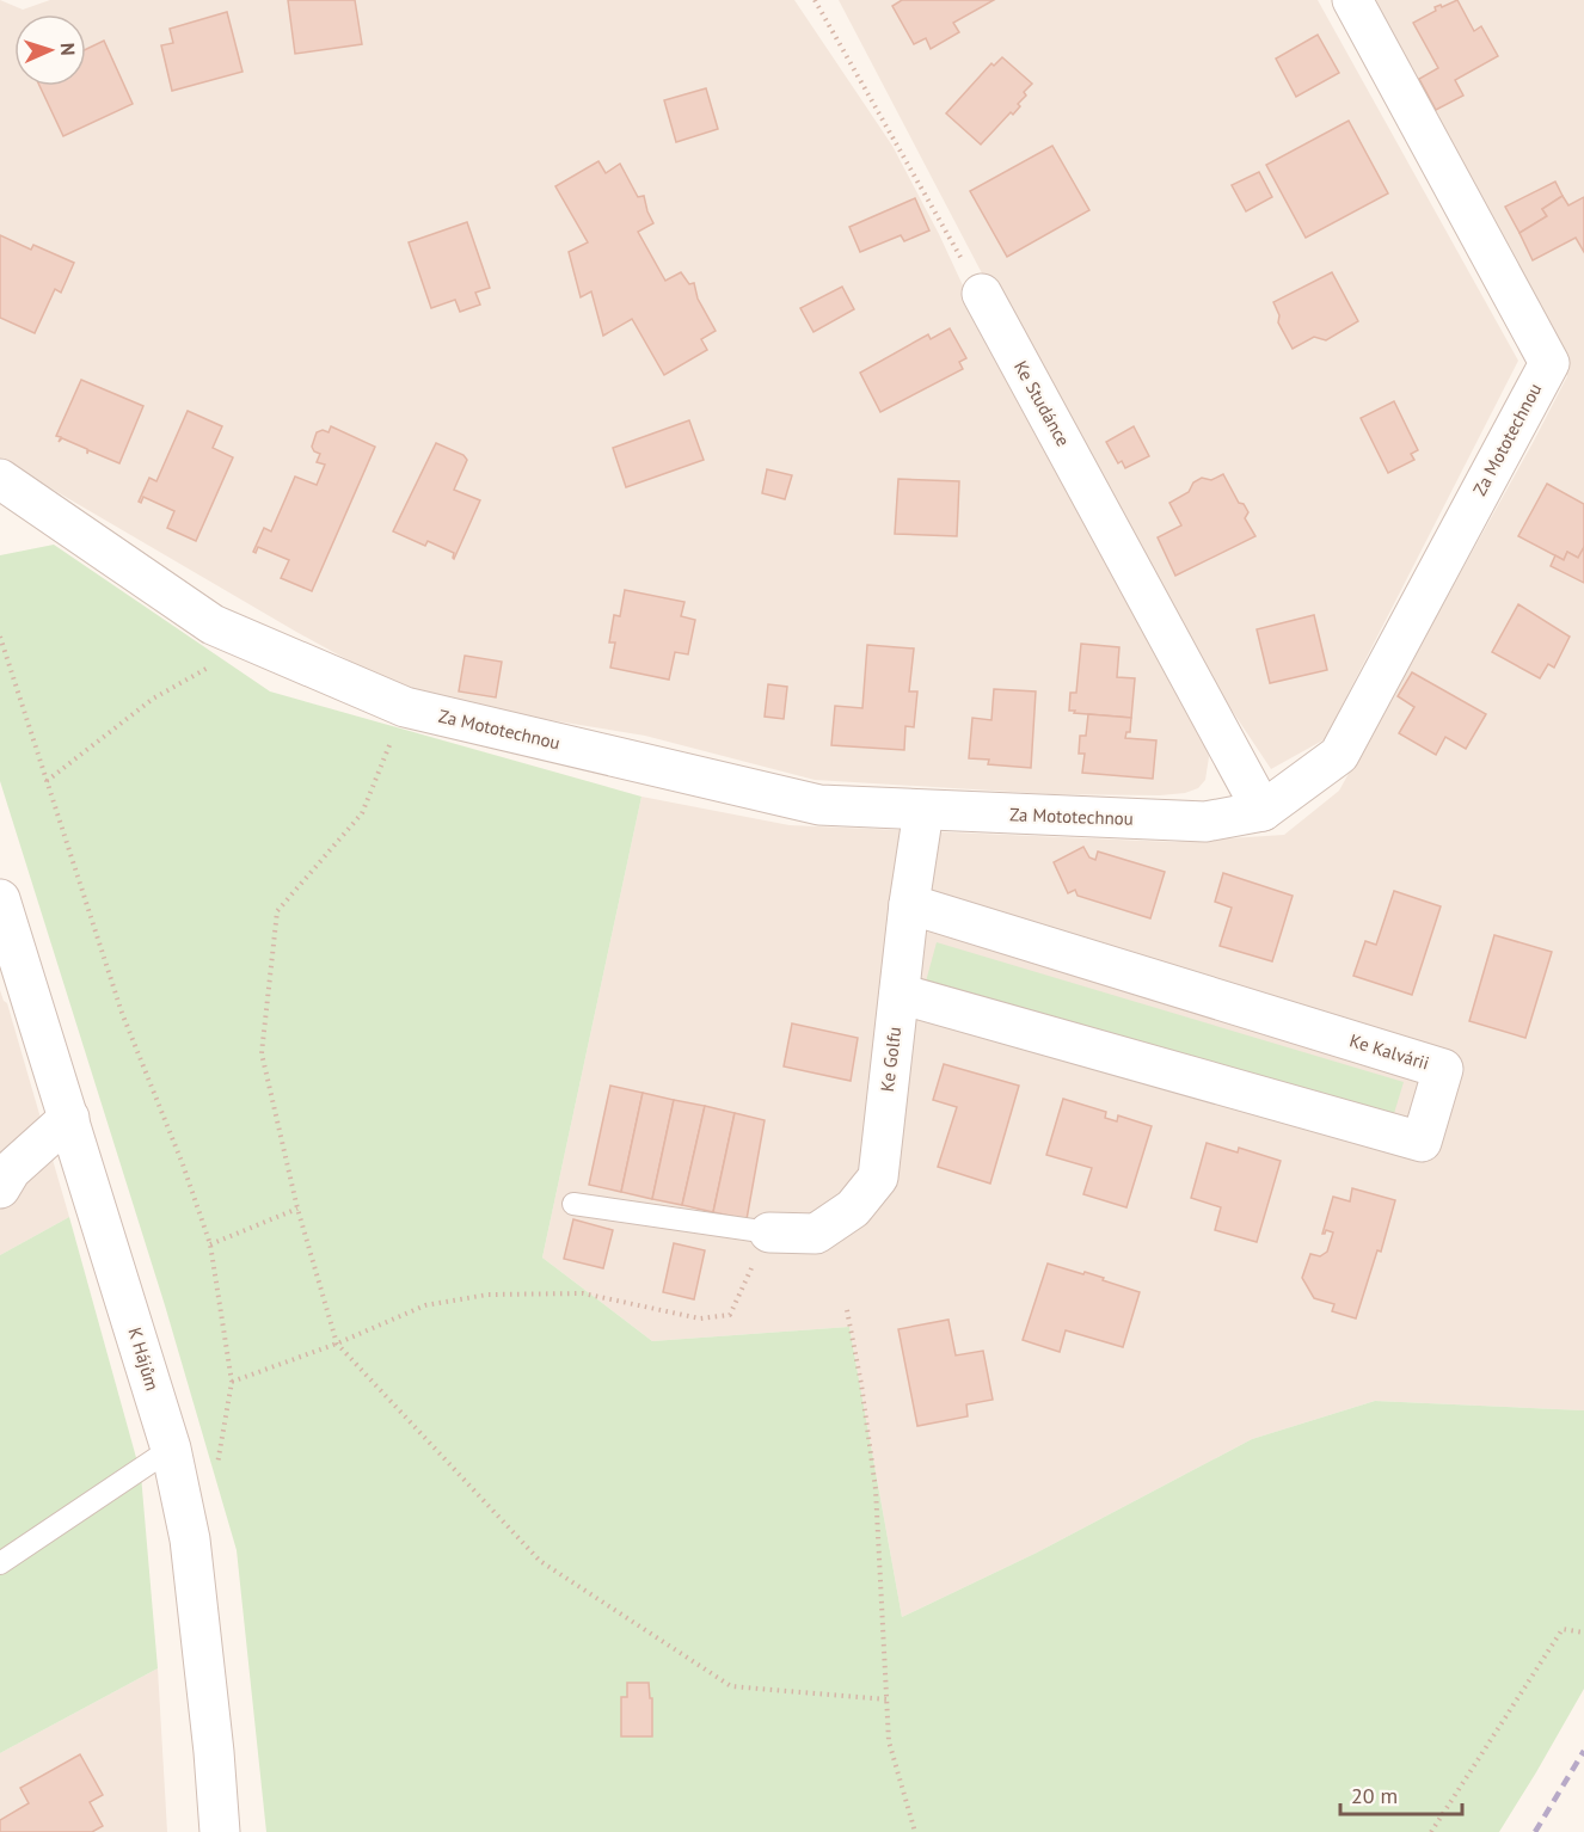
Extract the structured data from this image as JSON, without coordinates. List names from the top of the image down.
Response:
{
  "streets": {
    "street": [
      "Ke Studánce",
      "Za Mototechnou",
      "Ke Kalvárii",
      "Ke Golfu",
      "K Hájům"
    ]
  },
  "crossings": [
    ["Ke Studánce", "Za Mototechnou"],
    ["Za Mototechnou", "Ke Golfu"],
    ["Ke Kalvárii", "Ke Golfu"]
  ],
  "scale_bar": "20 m",
  "north": "right"
}
